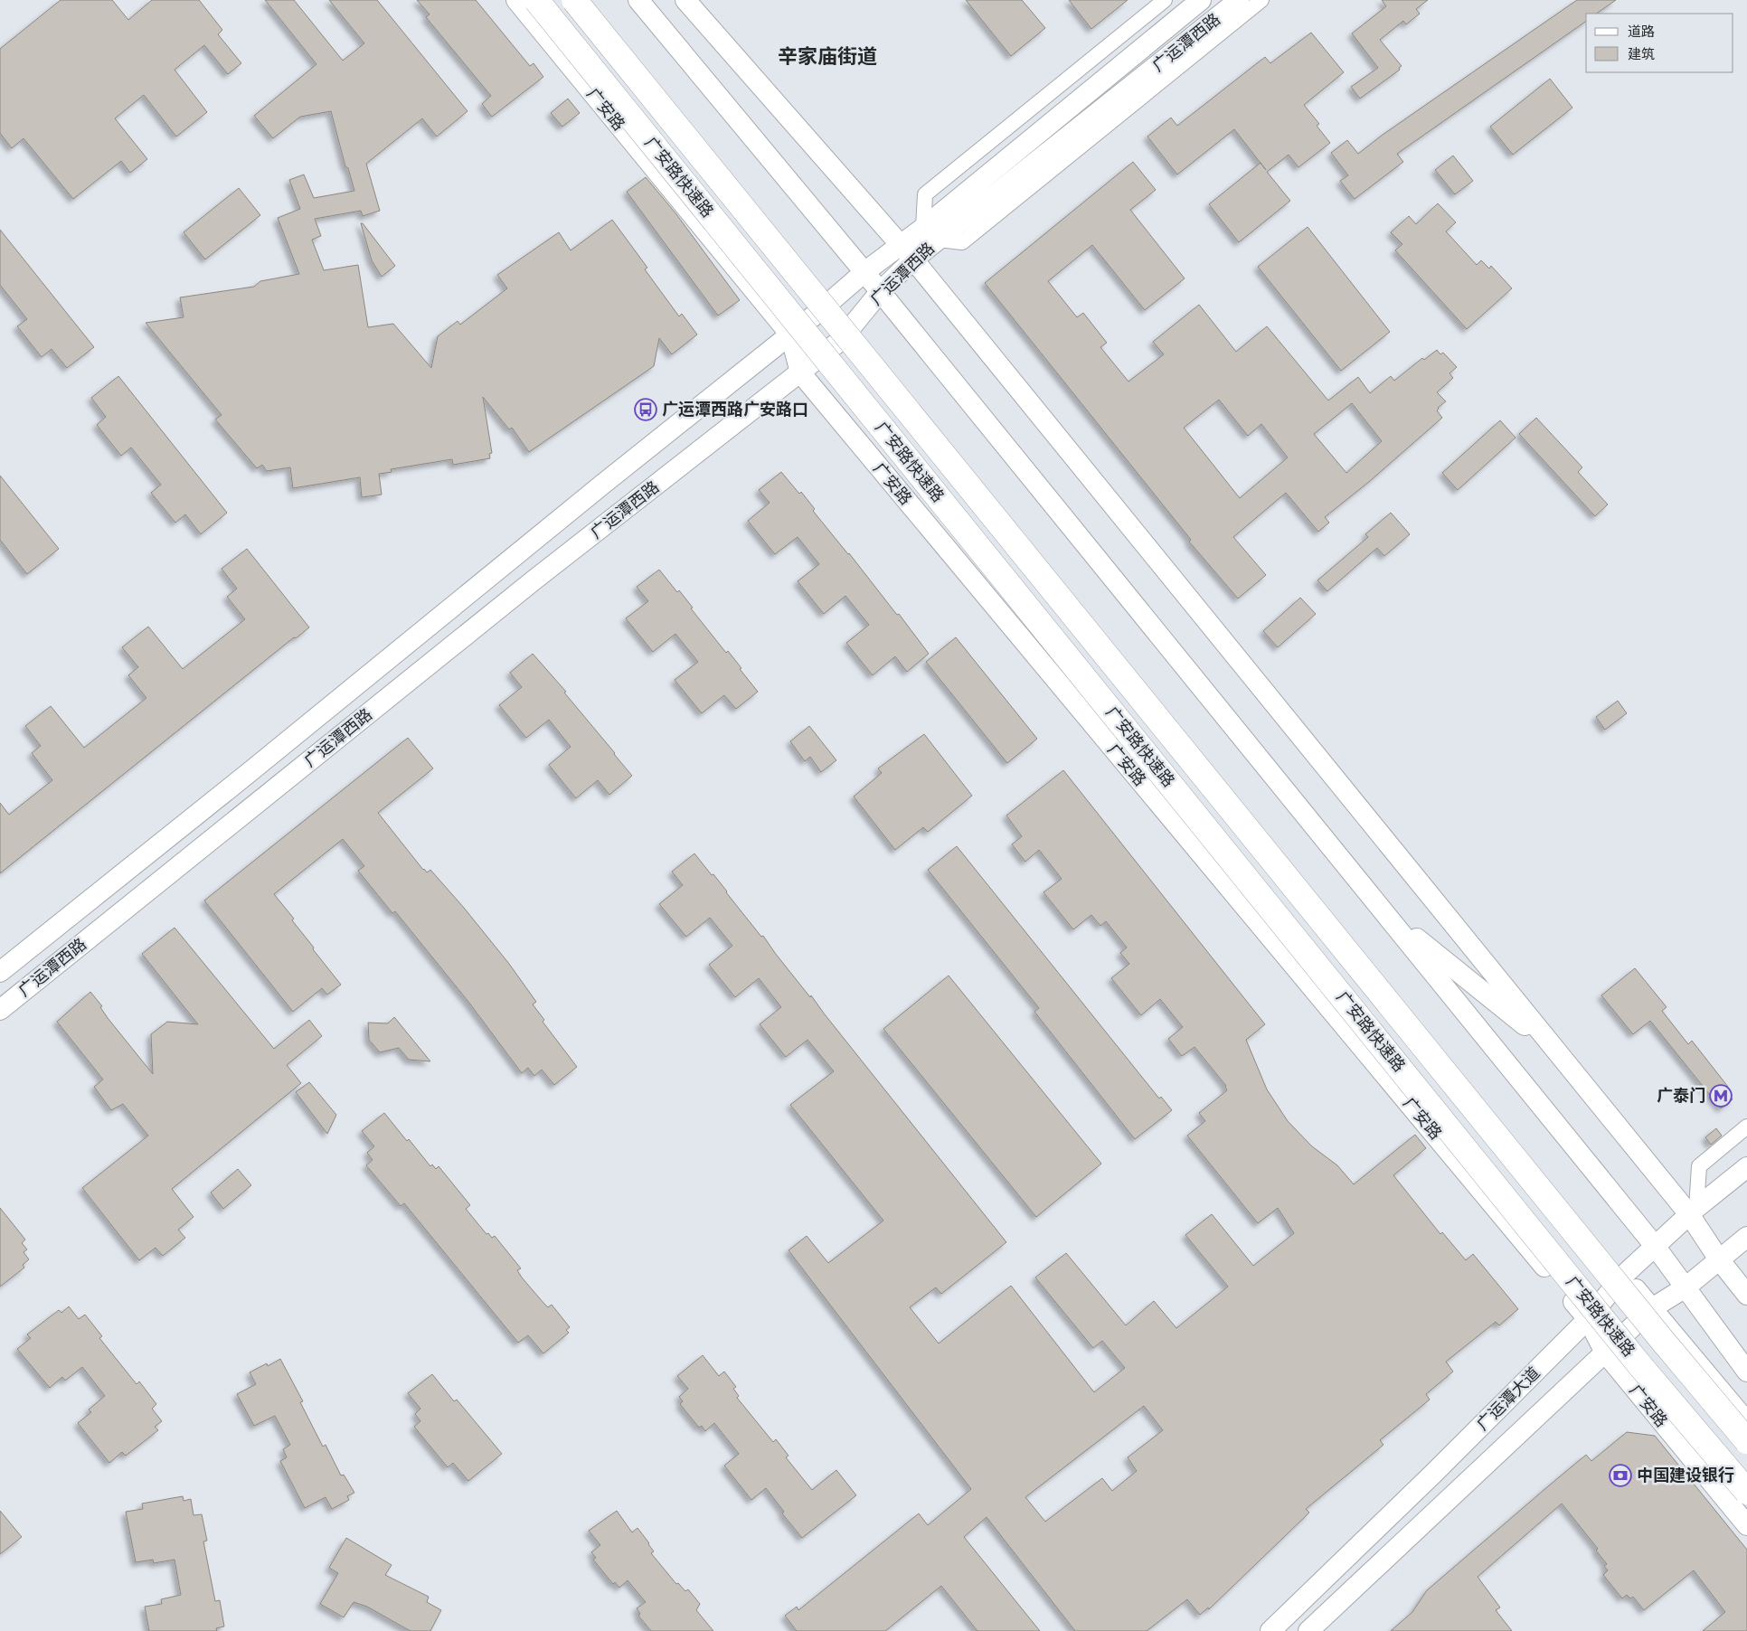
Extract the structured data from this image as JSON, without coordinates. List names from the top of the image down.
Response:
{
  "streets": {
    "highway": ["广安路快速路"],
    "main road": ["广运潭西路", "广安路", "广运潭大道"]
  },
  "crossings": [
    ["广运潭西路", "广安路"],
    ["广安路", "广运潭大道"]
  ],
  "districts": ["辛家庙街道"],
  "places": {
    "bus stop": ["广运潭西路广安路口"],
    "metro station": ["广泰门"],
    "bank": ["中国建设银行"]
  },
  "legend": ["道路", "建筑"]
}
